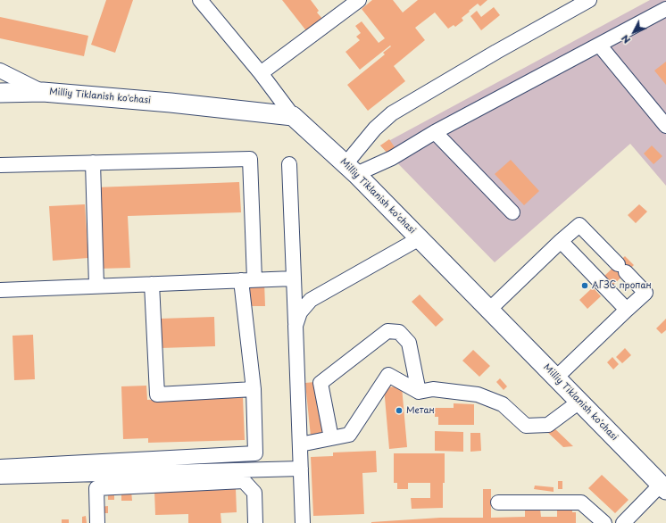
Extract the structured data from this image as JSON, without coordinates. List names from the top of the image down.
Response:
{
  "streets": {
    "main road": ["Milliy Tiklanish ko'chasi"]
  },
  "places": ["АГЗС пропан", "Метан"],
  "north": "bottom left"
}
